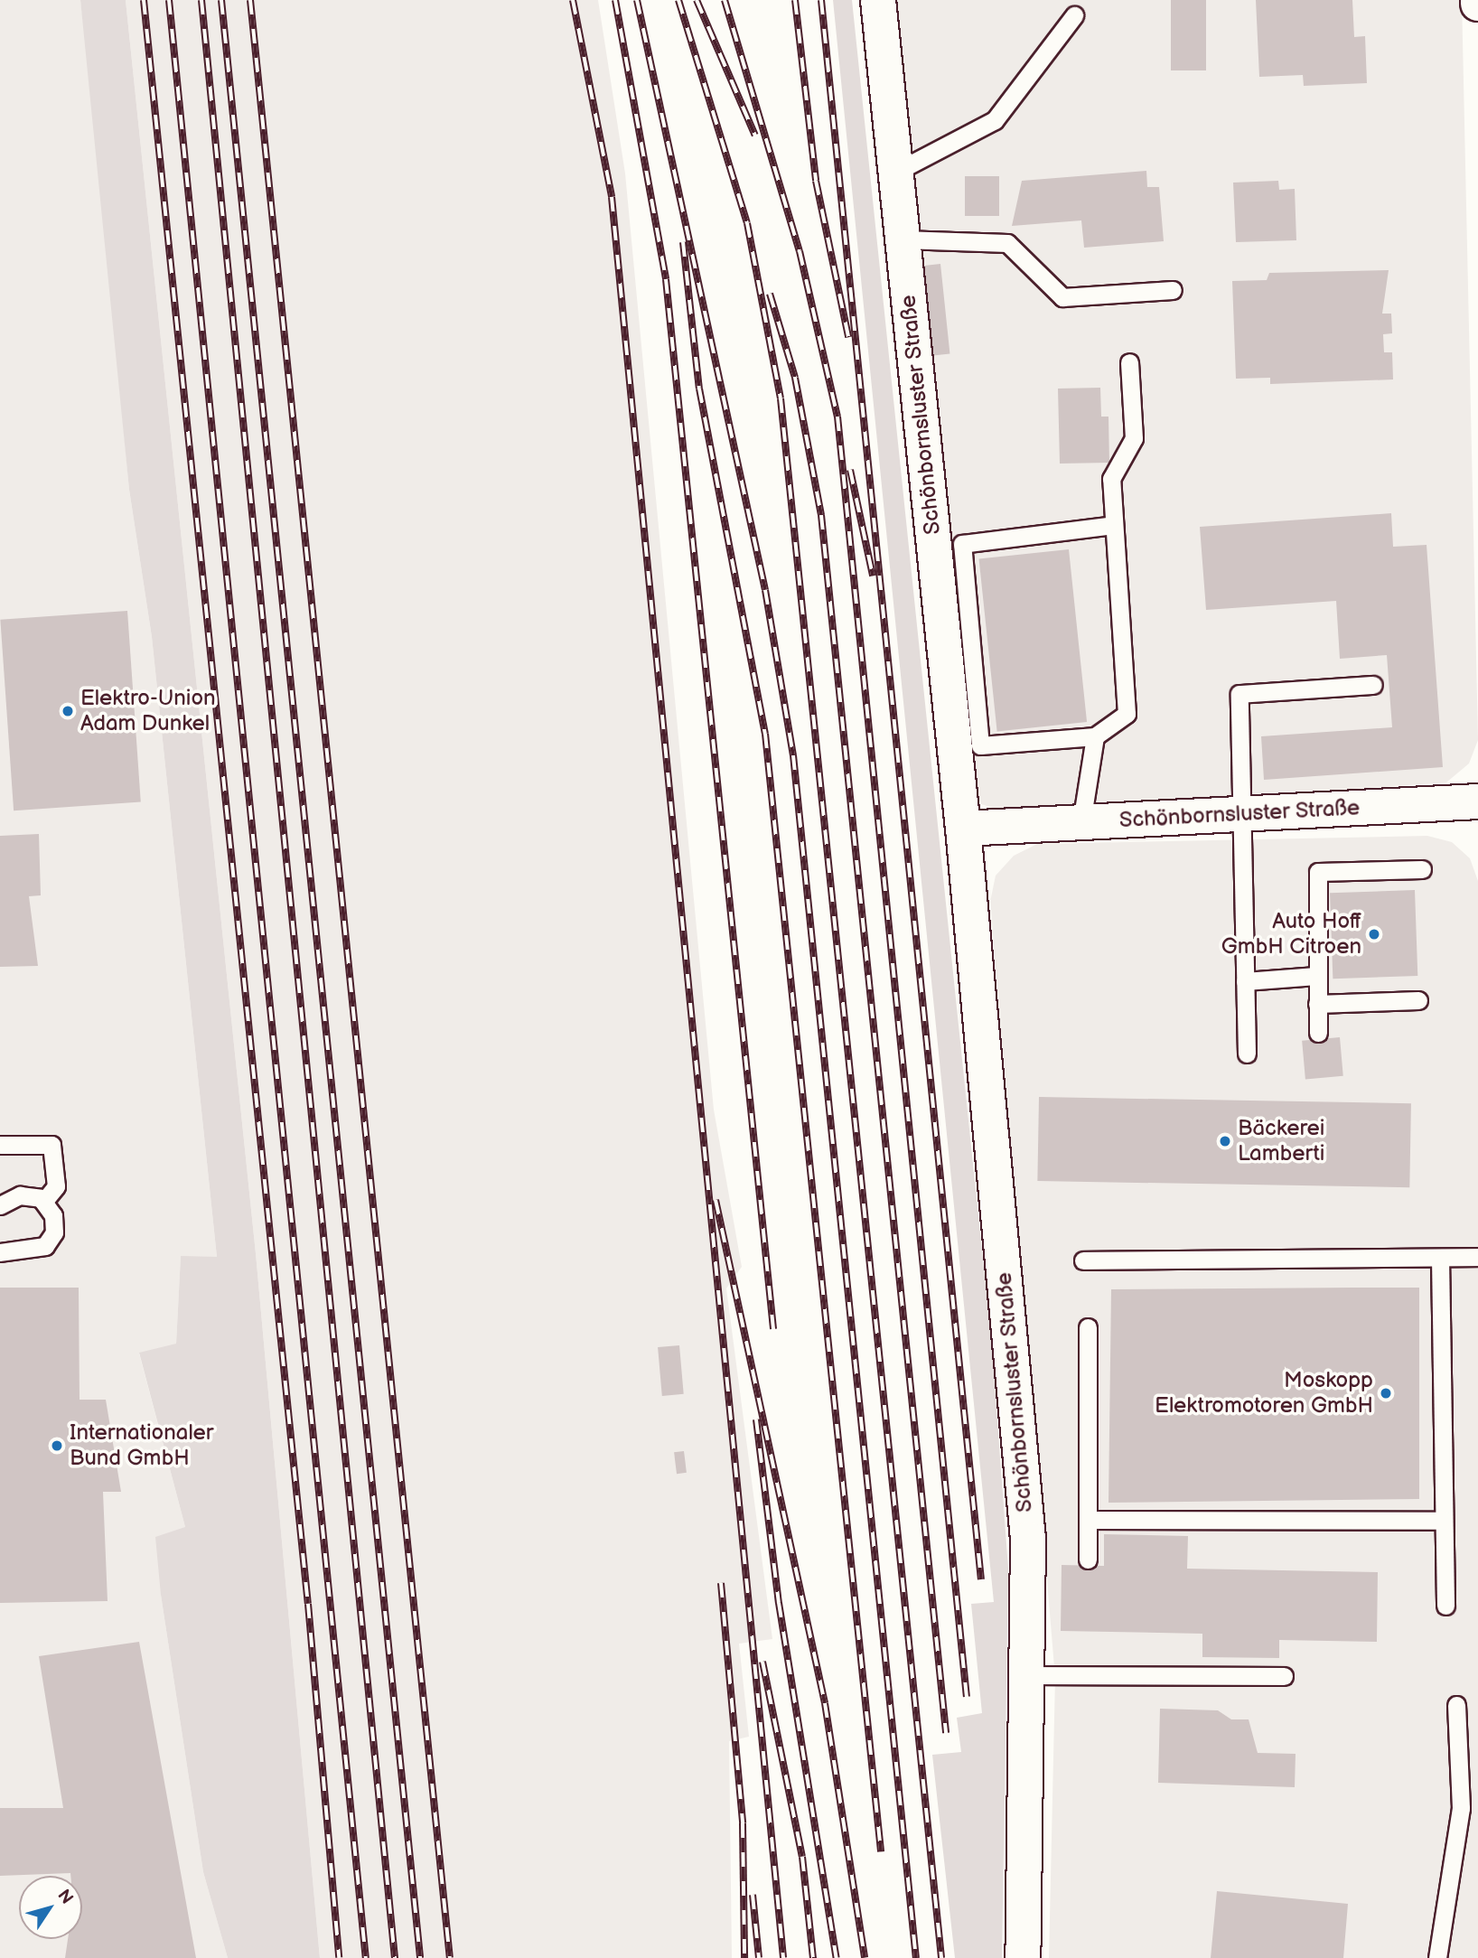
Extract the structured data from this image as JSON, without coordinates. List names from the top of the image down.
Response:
{
  "streets": {
    "street": ["Schönbornsluster Straße"]
  },
  "places": [
    "Elektro-Union Adam Dunkel",
    "Auto Hoff GmbH Citroen",
    "Bäckerei Lamberti",
    "Moskopp Elektromotoren GmbH",
    "Internationaler Bund GmbH"
  ],
  "north": "top right"
}
